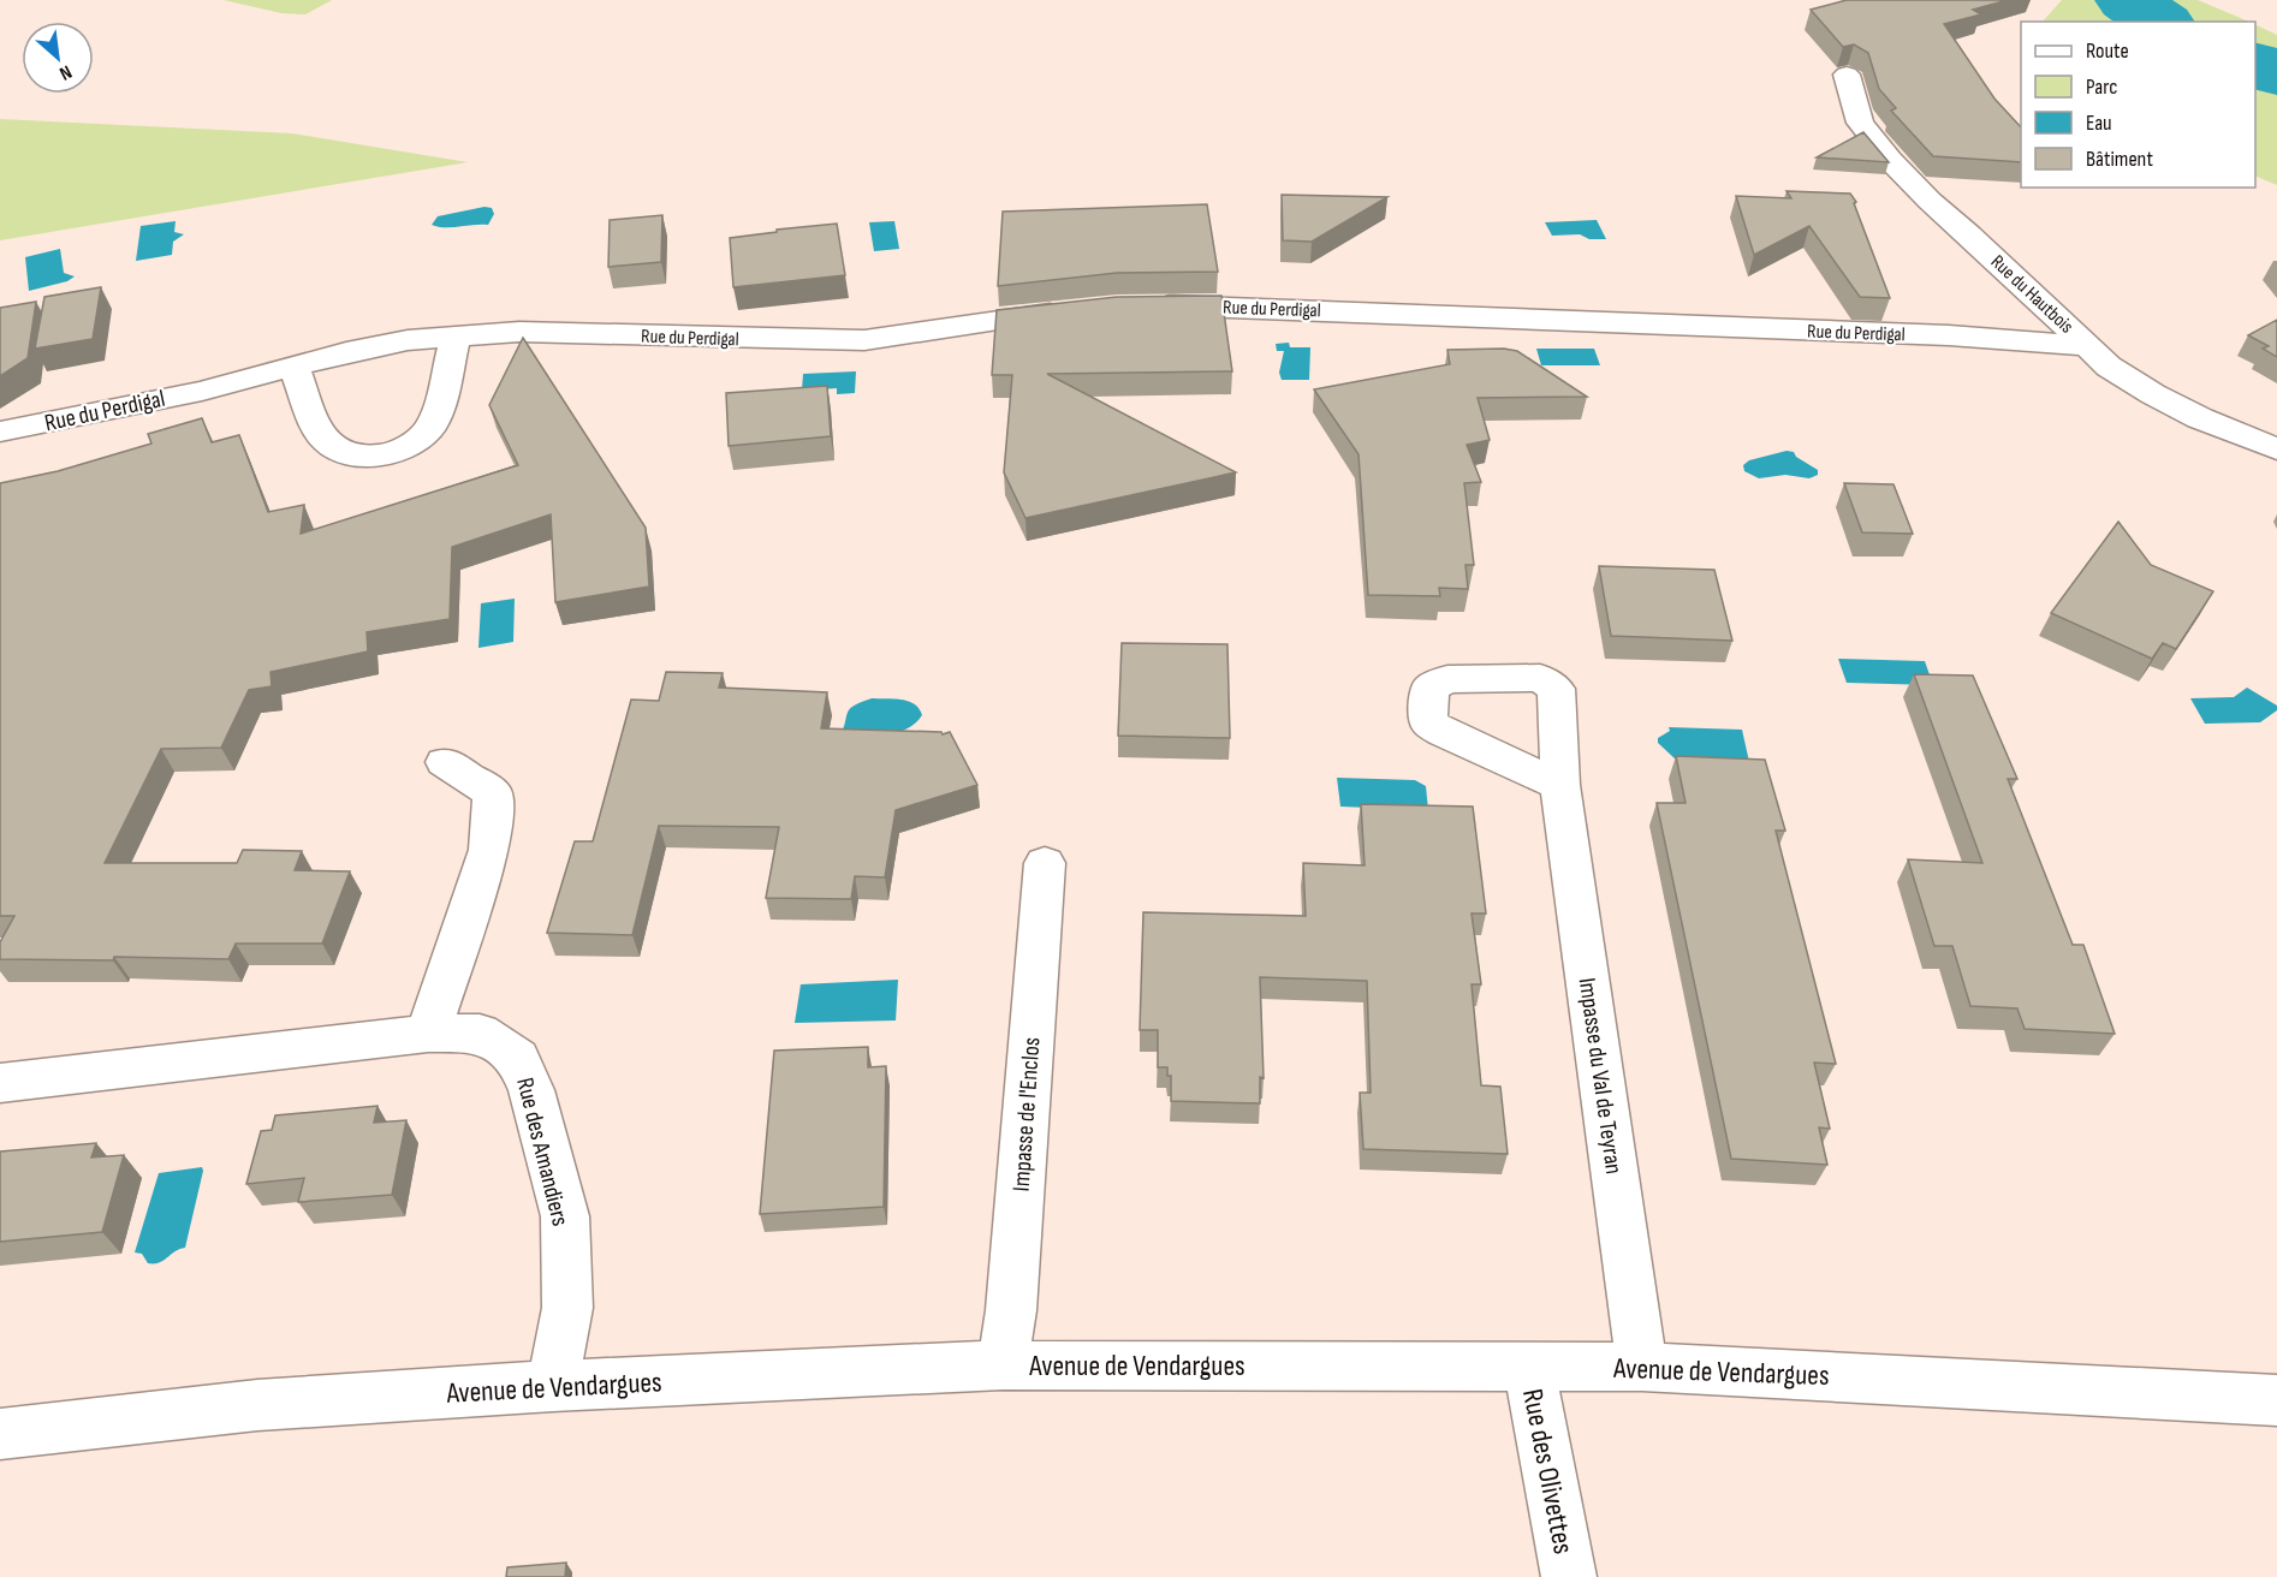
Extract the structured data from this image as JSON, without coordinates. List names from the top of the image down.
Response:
{
  "streets": {
    "street": [
      "Rue du Hautbois",
      "Rue du Perdigal",
      "Impasse du Val de Teyran",
      "Impasse de l'Enclos",
      "Rue des Amandiers",
      "Avenue de Vendargues",
      "Rue des Olivettes"
    ]
  },
  "crossings": [
    ["Rue du Hautbois", "Rue du Perdigal"],
    ["Impasse du Val de Teyran", "Avenue de Vendargues"],
    ["Impasse de l'Enclos", "Avenue de Vendargues"],
    ["Rue des Amandiers", "Avenue de Vendargues"],
    ["Avenue de Vendargues", "Rue des Olivettes"]
  ],
  "legend": [
    "Route",
    "Parc",
    "Eau",
    "Bâtiment"
  ],
  "north": "bottom right"
}
